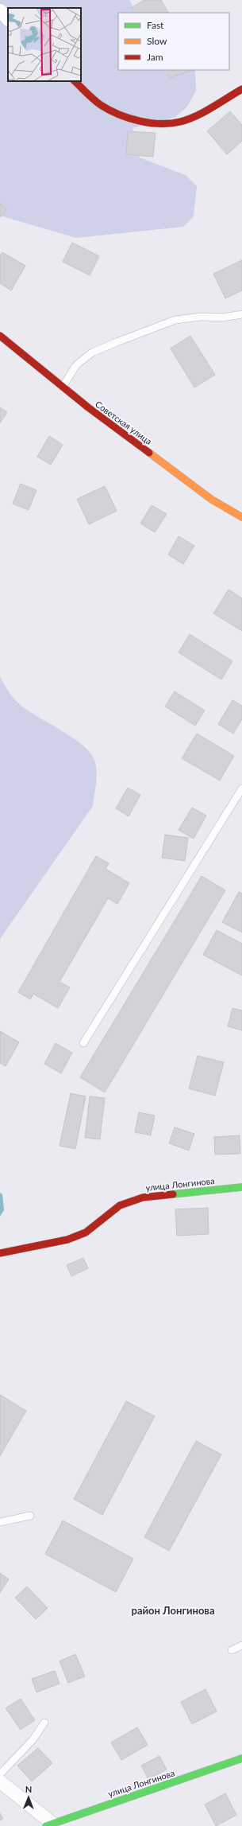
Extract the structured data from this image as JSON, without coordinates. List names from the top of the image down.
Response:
{
  "streets": {
    "street": ["Советская улица", "улица Лонгинова"]
  },
  "districts": ["район Лонгинова"],
  "legend": ["Fast", "Slow", "Jam"],
  "north": "top"
}
